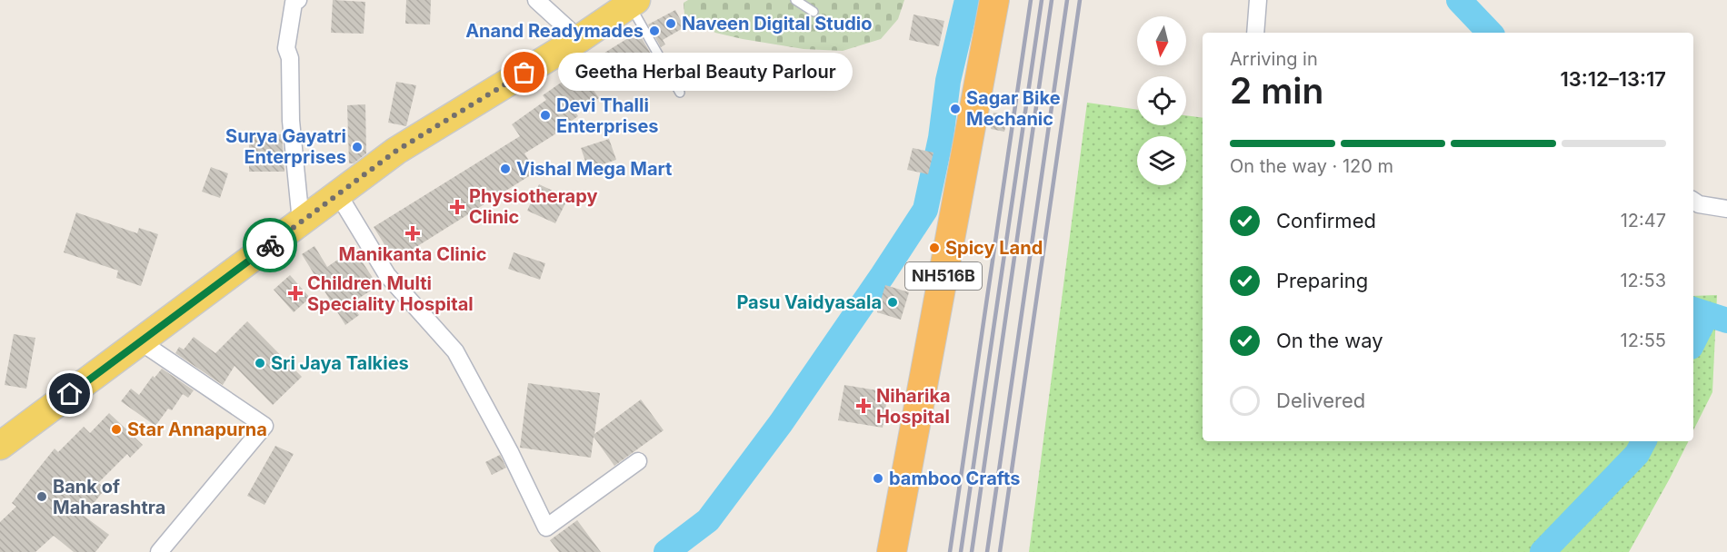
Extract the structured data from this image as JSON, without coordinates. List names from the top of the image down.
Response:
{
  "streets": {
    "highway": ["NH516B"]
  },
  "places": {
    "other": [
      "Naveen Digital Studio",
      "Anand Readymades",
      "Geetha Herbal Beauty Parlour",
      "Sagar Bike Mechanic",
      "Devi Thalli Enterprises",
      "Surya Gayatri Enterprises",
      "Vishal Mega Mart",
      "Spicy Land",
      "Pasu Vaidyasala",
      "Sri Jaya Talkies",
      "Star Annapurna",
      "bamboo Crafts",
      "Bank of Maharashtra"
    ],
    "health": [
      "Physiotherapy Clinic",
      "Manikanta Clinic",
      "Children Multi Speciality Hospital",
      "Niharika Hospital"
    ]
  },
  "north": "bottom",
  "page": {
    "heading": ["2 min", "Arriving in", "13:12–13:17"],
    "bubble": "Geetha Herbal Beauty Parlour",
    "bar": "On the way · 120 m",
    "list": [
      ["Confirmed", "12:47"],
      ["Preparing", "12:53"],
      ["On the way", "12:55"],
      "Delivered"
    ]
  }
}
